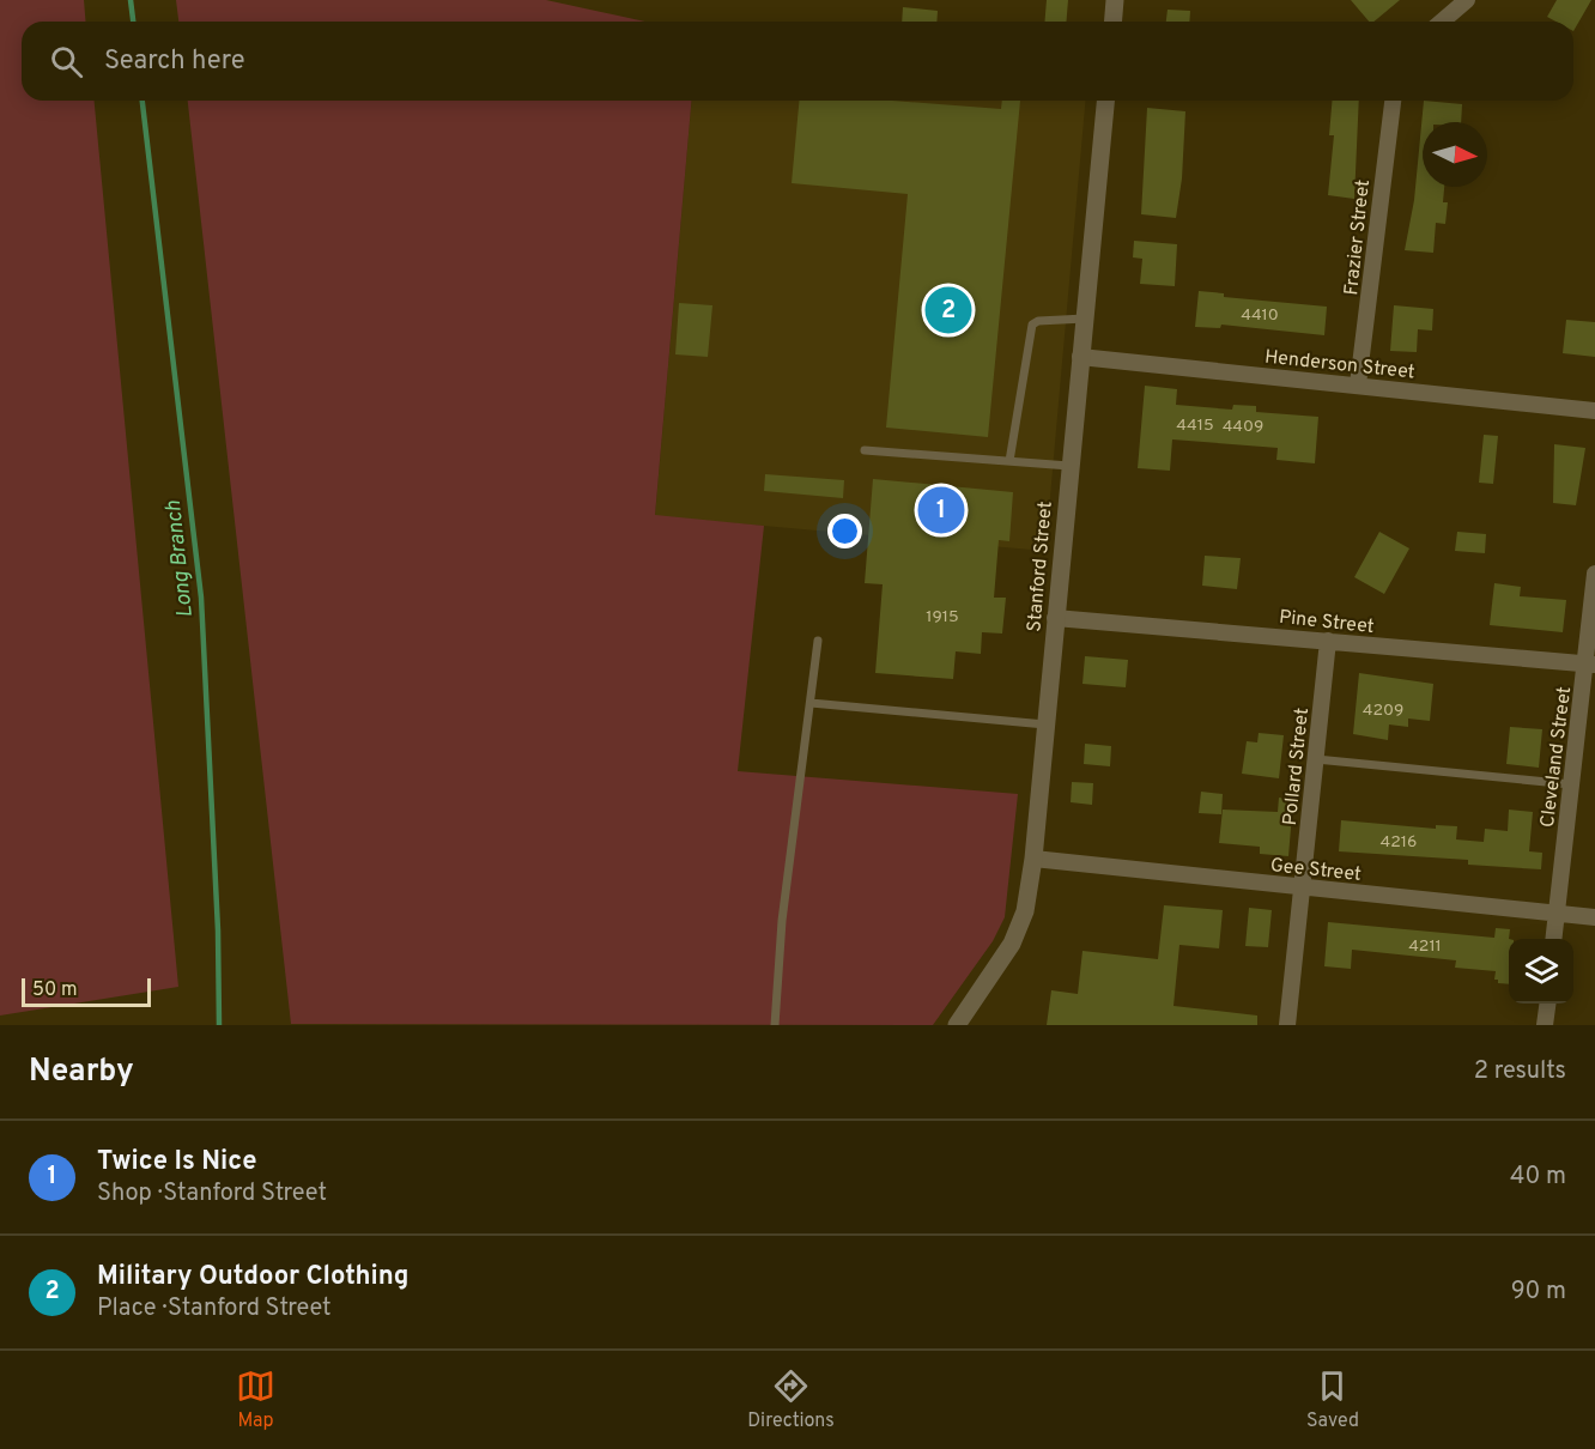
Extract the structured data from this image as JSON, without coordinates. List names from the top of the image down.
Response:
{
  "streets": {
    "street": [
      "Frazier Street",
      "Henderson Street",
      "Stanford Street",
      "Pine Street",
      "Cleveland Street",
      "Pollard Street",
      "Gee Street"
    ]
  },
  "crossings": [
    ["Frazier Street", "Henderson Street"],
    ["Henderson Street", "Stanford Street"],
    ["Stanford Street", "Pine Street"],
    ["Stanford Street", "Gee Street"],
    ["Pine Street", "Cleveland Street"],
    ["Pine Street", "Pollard Street"],
    ["Cleveland Street", "Gee Street"],
    ["Pollard Street", "Gee Street"]
  ],
  "water": ["Long Branch"],
  "house_numbers": [
    "4410",
    "4415",
    "4409",
    "1915",
    "4209",
    "4216",
    "4211"
  ],
  "scale_bar": "50 m",
  "north": "right",
  "page": {
    "search": "Search here",
    "pins": ["2", "1"],
    "scale": "50 m",
    "heading": ["Nearby", "2 results"],
    "list": [
      {
        "mark": "1",
        "name": "Twice Is Nice",
        "note": "Shop · Stanford Street",
        "value": "40 m"
      },
      {
        "mark": "2",
        "name": "Military Outdoor Clothing",
        "note": "Place · Stanford Street",
        "value": "90 m"
      }
    ],
    "nav": ["Map", "Directions", "Saved"]
  }
}
